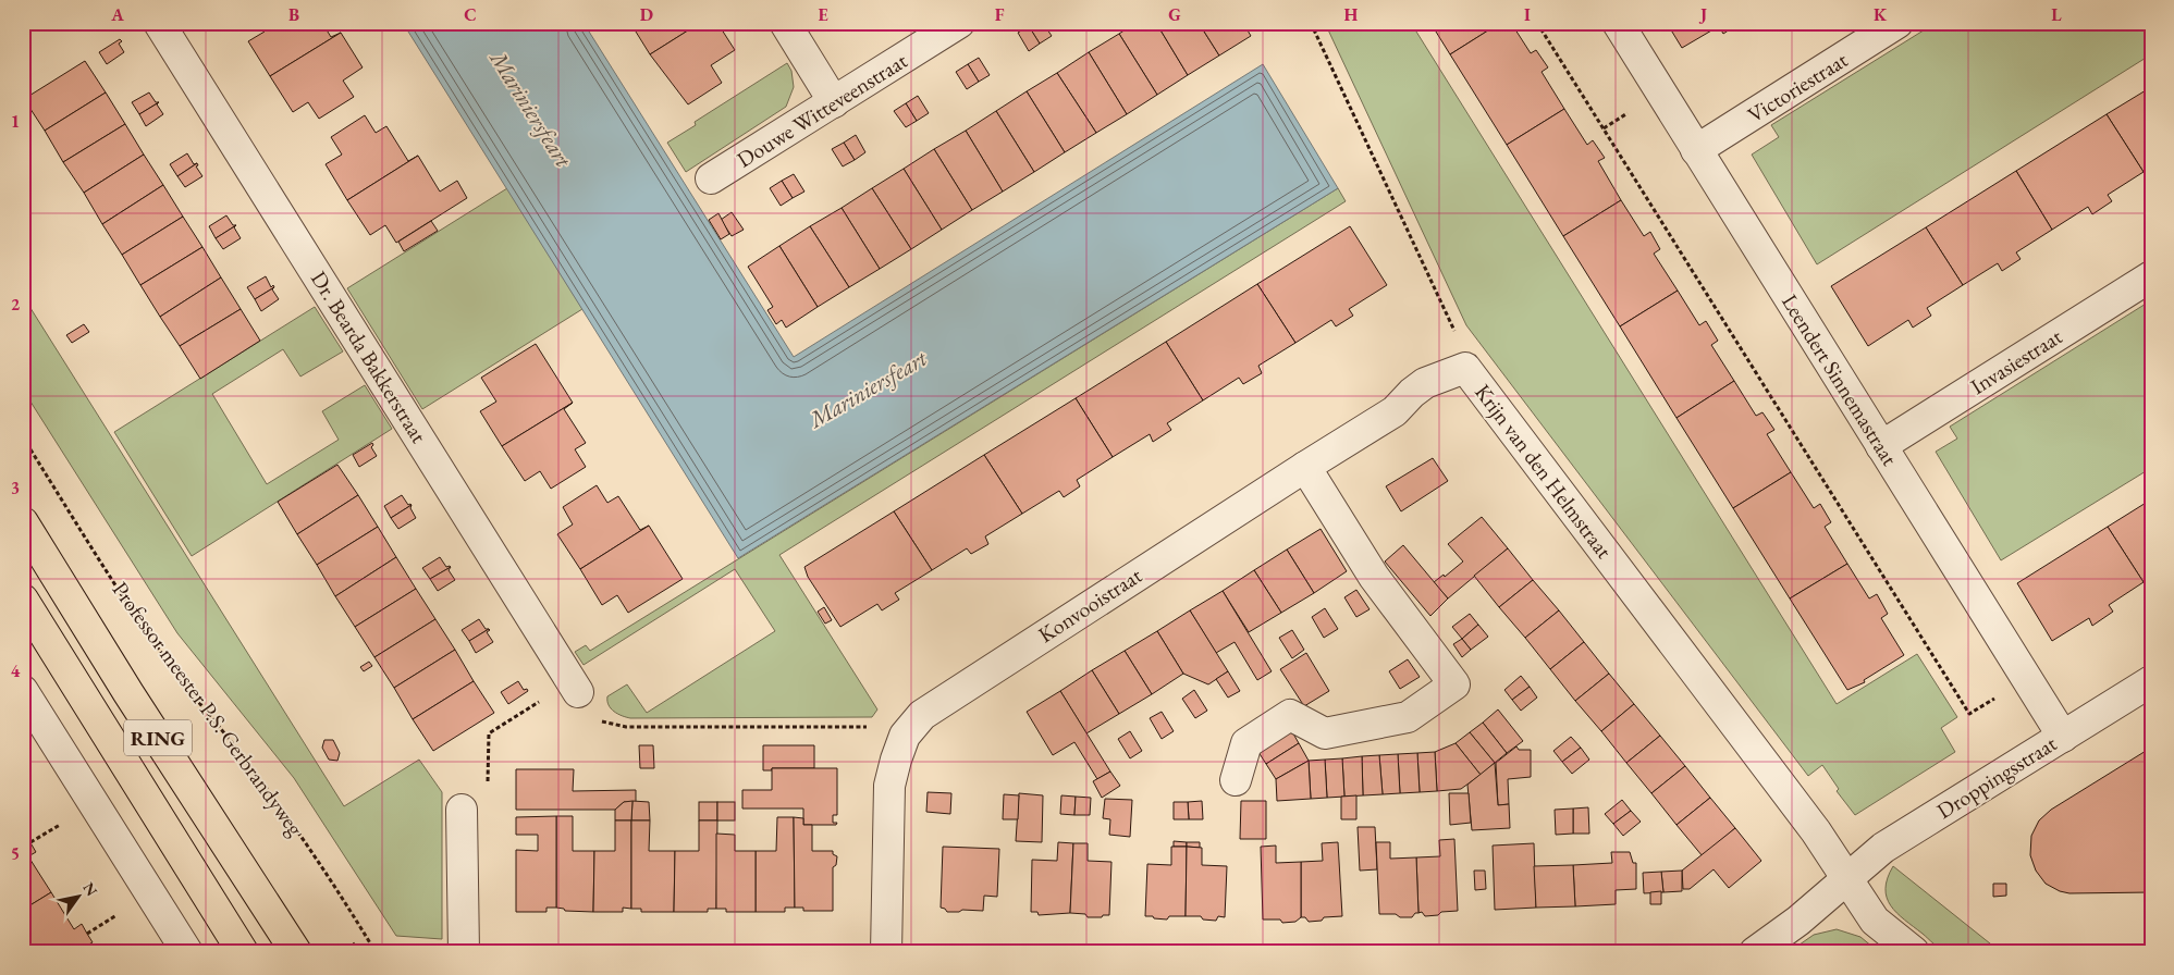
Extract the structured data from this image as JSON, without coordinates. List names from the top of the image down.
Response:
{
  "streets": {
    "main road": ["RING"],
    "street": [
      "Victoriestraat",
      "Douwe Witteveenstraat",
      "Dr. Bearda Bakkerstraat",
      "Invasiestraat",
      "Leendert Sinnemastraat",
      "Krijn van den Helmstraat",
      "Konvooistraat",
      "Droppingsstraat"
    ],
    "path": ["Professor meester P.S. Gerbrandyweg"]
  },
  "crossings": [
    ["Victoriestraat", "Leendert Sinnemastraat"],
    ["Invasiestraat", "Leendert Sinnemastraat"],
    ["Leendert Sinnemastraat", "Droppingsstraat"],
    ["Krijn van den Helmstraat", "Konvooistraat"],
    ["Krijn van den Helmstraat", "Droppingsstraat"]
  ],
  "water": ["Mariniersfeart"],
  "north": "top right",
  "grid": {
    "columns": [
      "A",
      "B",
      "C",
      "D",
      "E",
      "F",
      "G",
      "H",
      "I",
      "J",
      "K",
      "L"
    ],
    "rows": [
      "1",
      "2",
      "3",
      "4",
      "5"
    ]
  }
}
